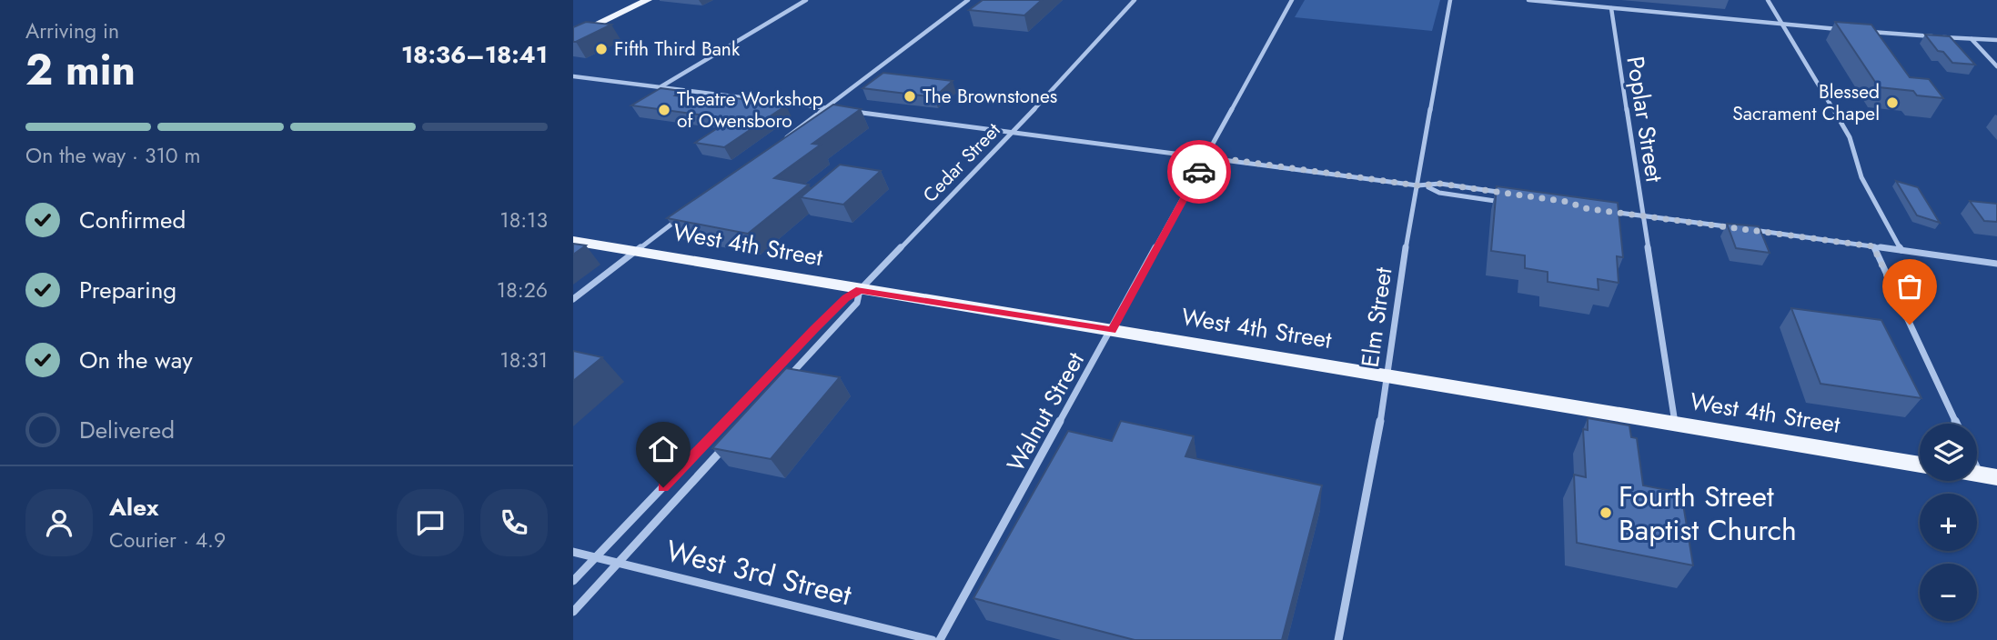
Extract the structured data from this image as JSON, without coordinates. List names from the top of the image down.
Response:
{
  "streets": {
    "main road": ["West 4th Street"],
    "street": [
      "Poplar Street",
      "Cedar Street",
      "Elm Street",
      "Walnut Street",
      "West 3rd Street"
    ]
  },
  "crossings": [
    ["Poplar Street", "West 4th Street"],
    ["Cedar Street", "West 4th Street"],
    ["Cedar Street", "West 3rd Street"],
    ["West 4th Street", "Elm Street"],
    ["West 4th Street", "Walnut Street"]
  ],
  "places": [
    "Fifth Third Bank",
    "The Brownstones",
    "Blessed Sacrament Chapel",
    "Theatre Workshop of Owensboro",
    "Fourth Street Baptist Church"
  ],
  "page": {
    "heading": ["2 min", "Arriving in", "18:36–18:41"],
    "panel": ["Alex", "Courier · 4.9"],
    "bar": "On the way · 310 m",
    "list": [
      ["Confirmed", "18:13"],
      ["Preparing", "18:26"],
      ["On the way", "18:31"],
      "Delivered"
    ],
    "map_buttons": ["+", "−"]
  }
}
